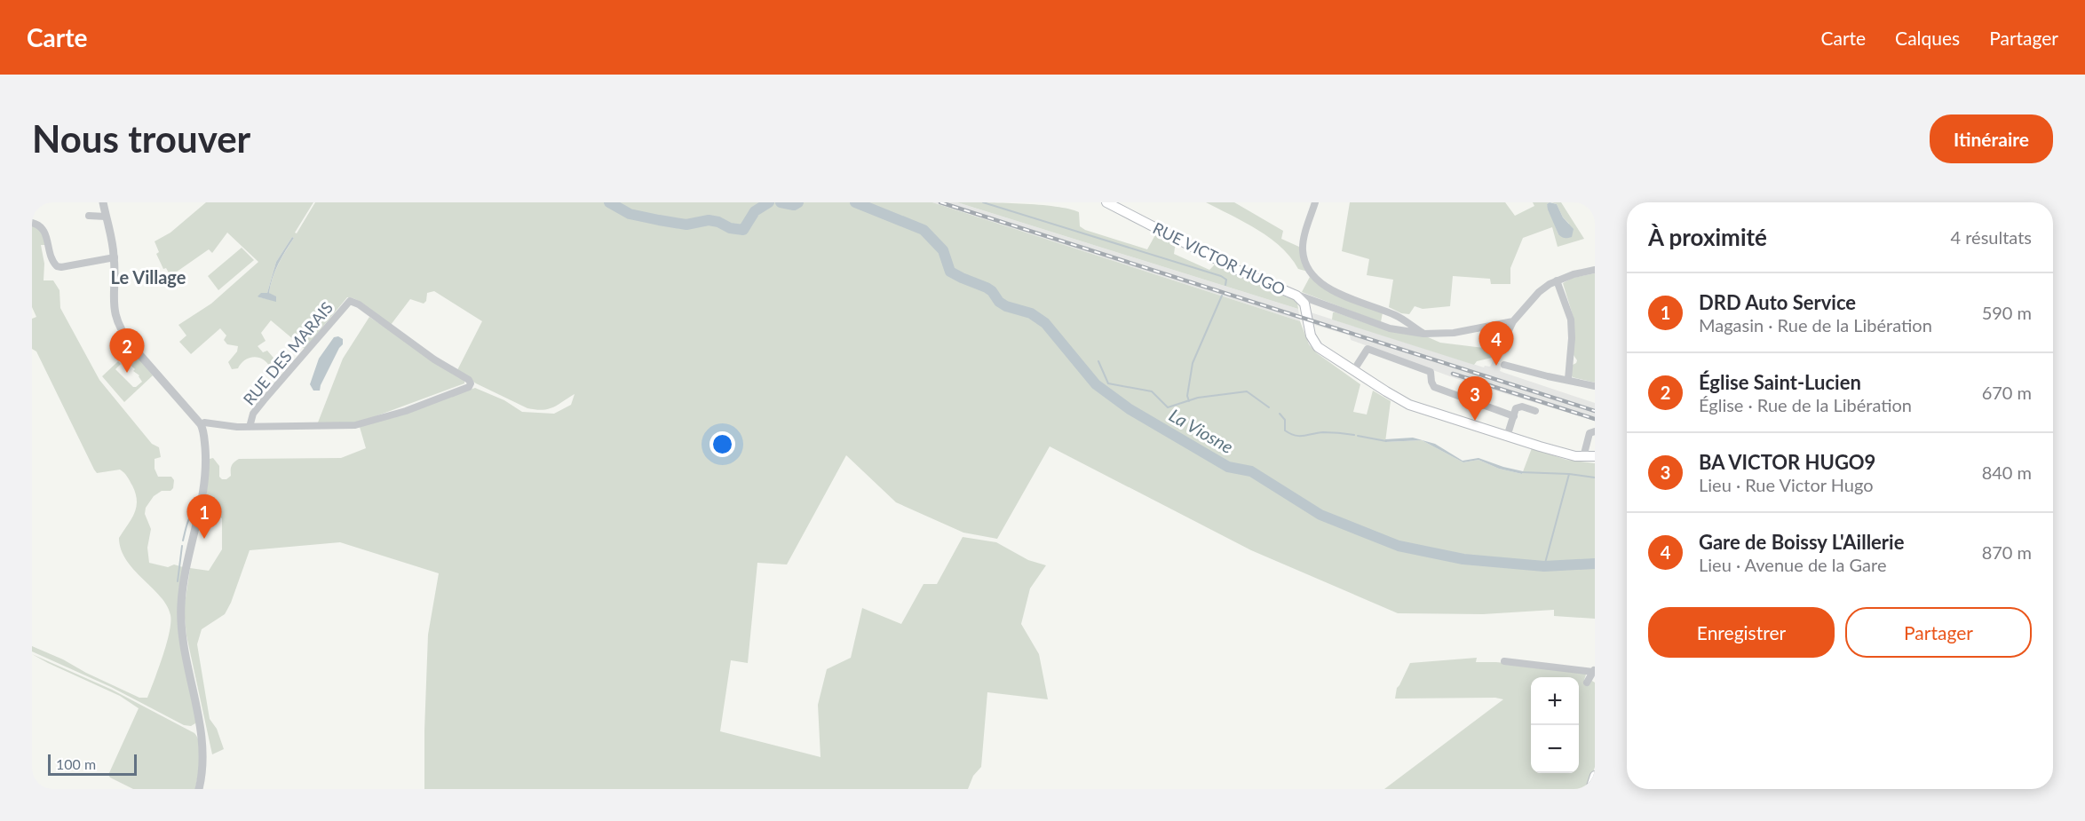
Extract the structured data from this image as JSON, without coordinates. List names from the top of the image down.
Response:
{
  "streets": {
    "main road": ["RUE VICTOR HUGO"],
    "street": ["RUE DES MARAIS"]
  },
  "districts": ["Le Village"],
  "water": ["La Viosne"],
  "scale_bar": "100 m",
  "page": {
    "header": "Carte",
    "nav": ["Carte", "Calques", "Partager"],
    "buttons": [
      "Itinéraire",
      ["Enregistrer", "Partager"]
    ],
    "title": "Nous trouver",
    "heading": ["À proximité", "4 résultats"],
    "list": [
      {
        "mark": "1",
        "name": "DRD Auto Service",
        "note": "Magasin · Rue de la Libération",
        "value": "590 m"
      },
      {
        "mark": "2",
        "name": "Église Saint-Lucien",
        "note": "Église · Rue de la Libération",
        "value": "670 m"
      },
      {
        "mark": "3",
        "name": "BA VICTOR HUGO9",
        "note": "Lieu · Rue Victor Hugo",
        "value": "840 m"
      },
      {
        "mark": "4",
        "name": "Gare de Boissy L'Aillerie",
        "note": "Lieu · Avenue de la Gare",
        "value": "870 m"
      }
    ],
    "pins": [
      "4",
      "2",
      "3",
      "1"
    ],
    "map_buttons": ["+", "−"],
    "scale": "100 m"
  }
}
